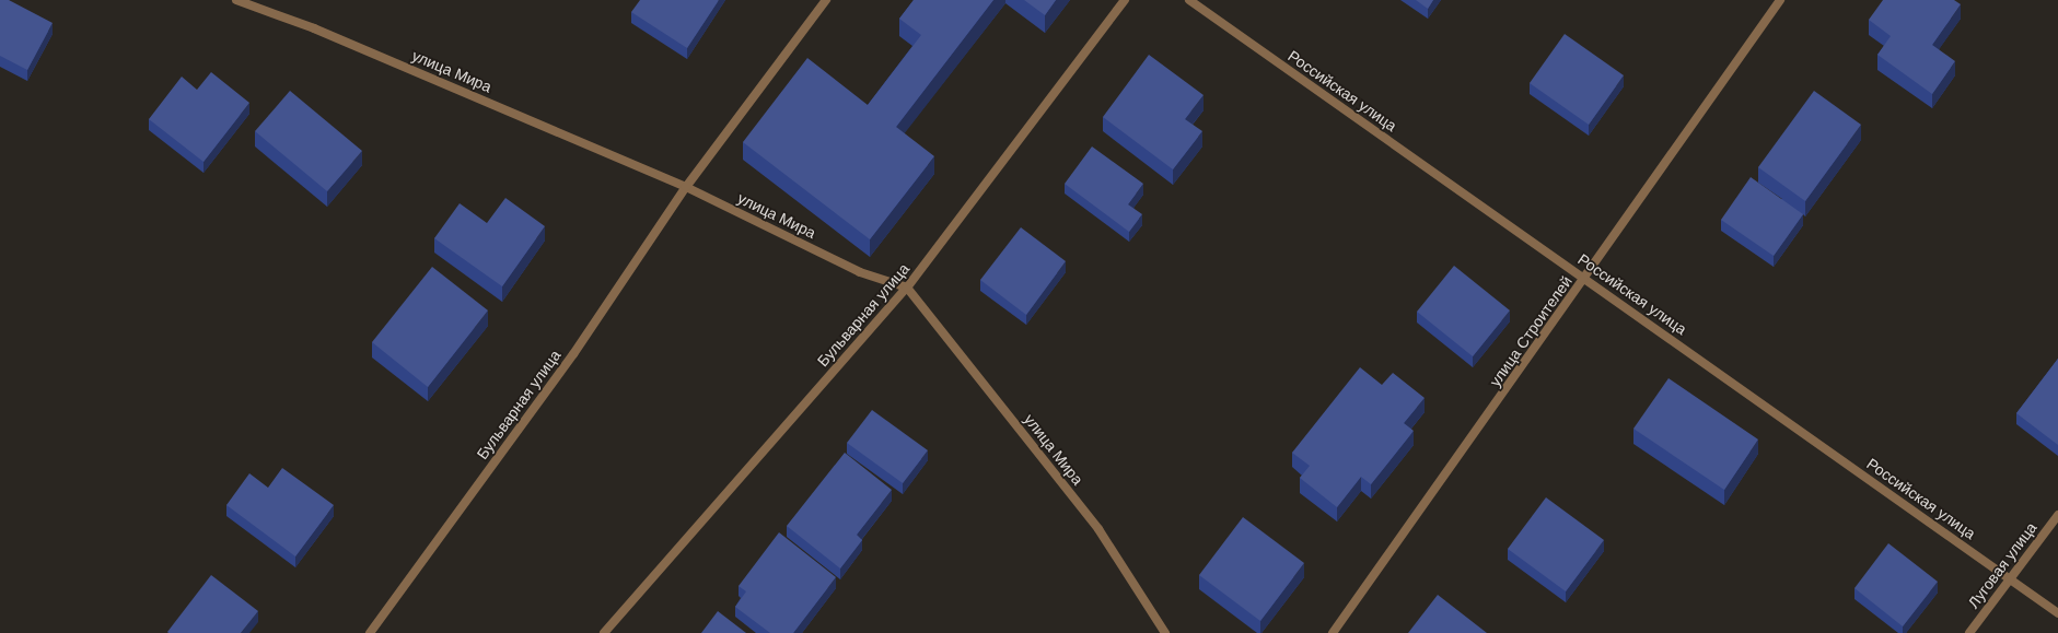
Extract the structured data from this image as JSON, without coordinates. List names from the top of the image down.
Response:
{
  "streets": {
    "street": [
      "улица Мира",
      "Российская улица",
      "Бульварная улица",
      "улица Строителей",
      "Луговая улица"
    ]
  },
  "crossings": [
    ["улица Мира", "Бульварная улица"],
    ["Российская улица", "улица Строителей"],
    ["Российская улица", "Луговая улица"]
  ]
}
